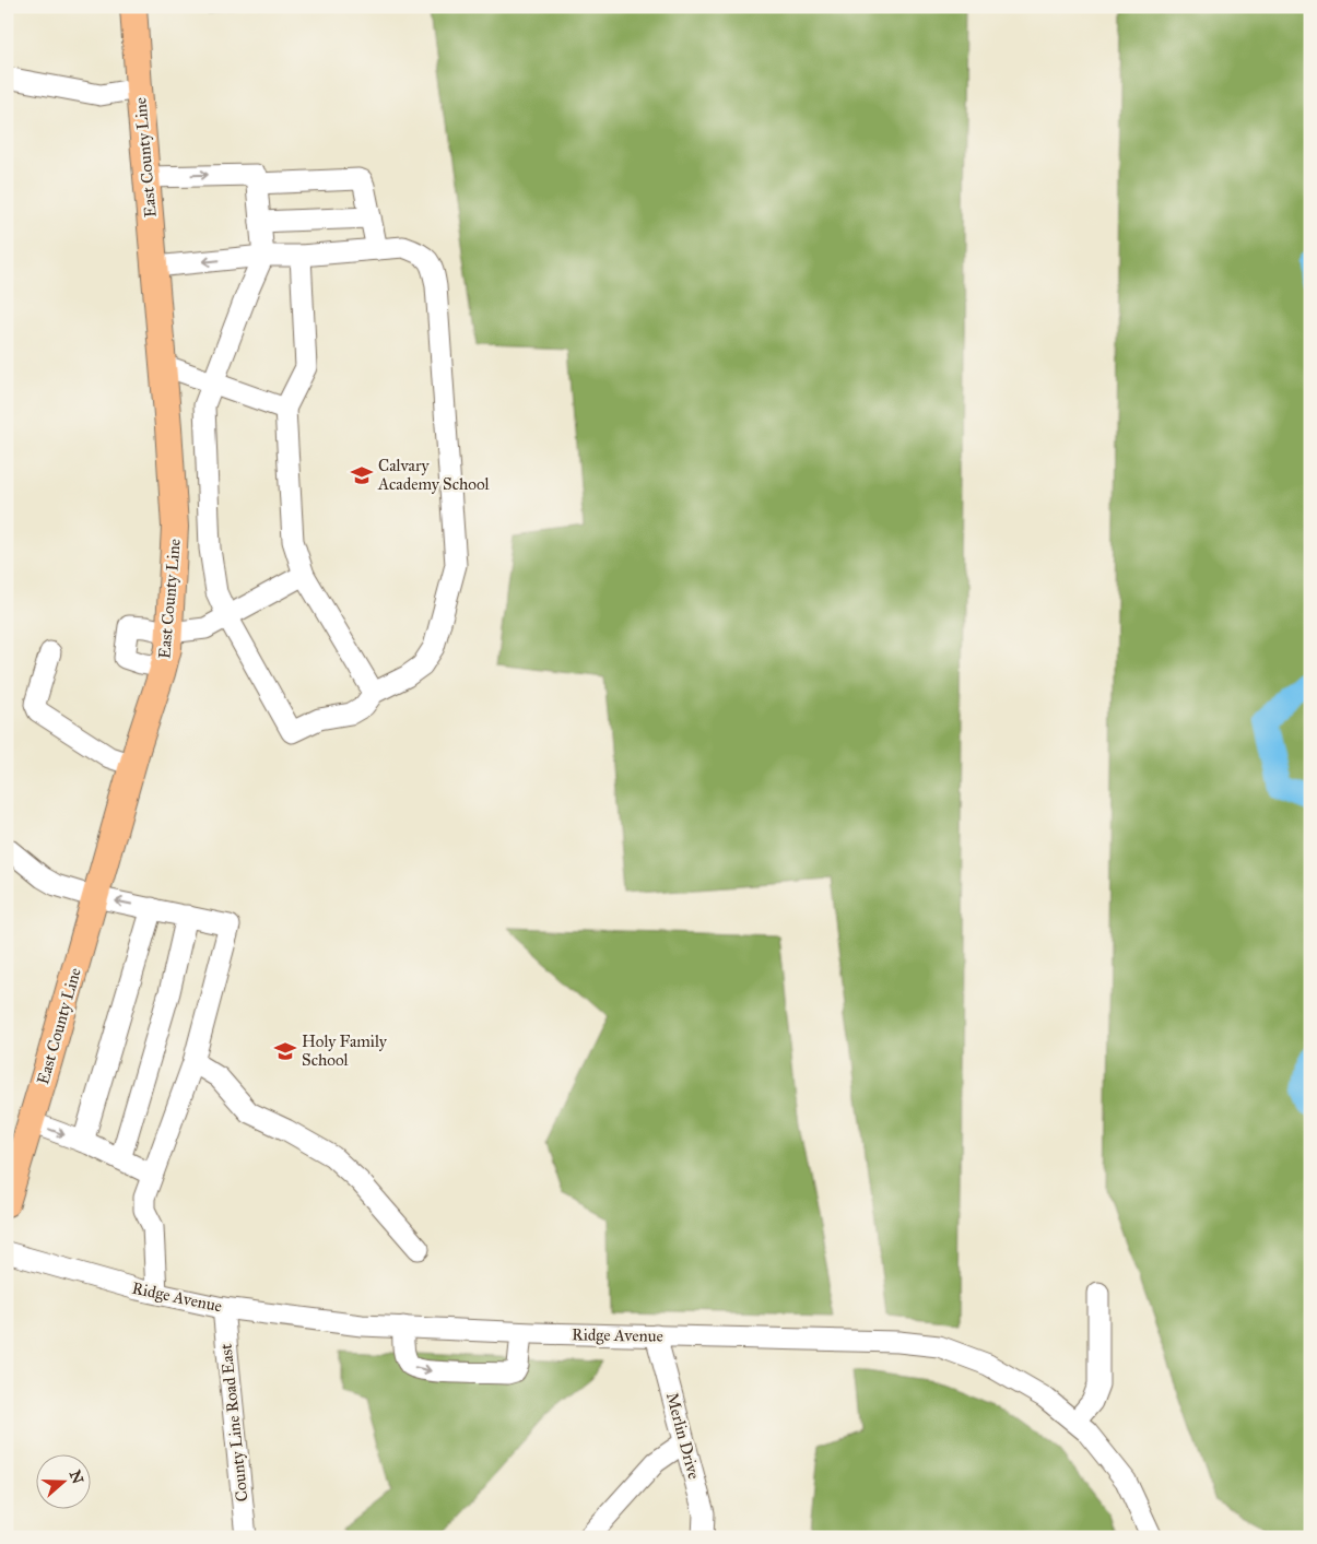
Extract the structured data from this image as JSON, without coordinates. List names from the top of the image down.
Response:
{
  "streets": {
    "main road": ["East County Line"],
    "street": ["Ridge Avenue", "County Line Road East", "Merlin Drive"]
  },
  "crossings": [
    ["Ridge Avenue", "County Line Road East"],
    ["Ridge Avenue", "Merlin Drive"]
  ],
  "places": {
    "school or university": ["Calvary Academy School", "Holy Family School"]
  },
  "north": "right"
}
